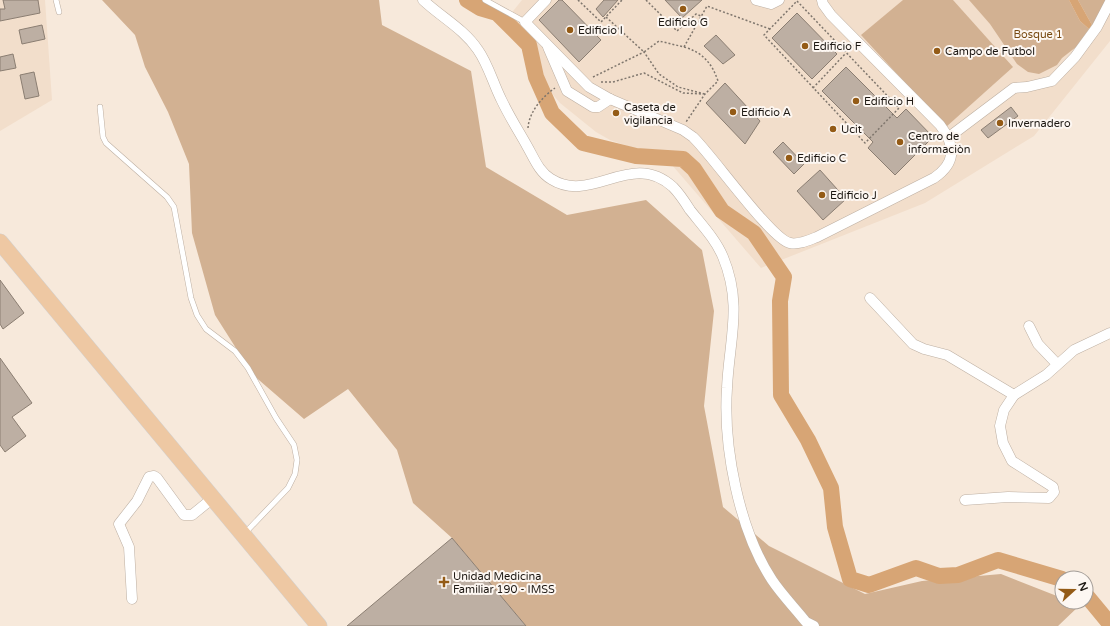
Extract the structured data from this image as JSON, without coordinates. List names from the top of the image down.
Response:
{
  "parks": ["Bosque 1"],
  "places": {
    "other": [
      "Edificio G",
      "Edificio I",
      "Edificio F",
      "Campo de Futbol",
      "Edificio H",
      "Edificio A",
      "Caseta de vigilancia",
      "Invernadero",
      "Ucit",
      "Centro de informaciòn",
      "Edificio C",
      "Edificio J"
    ],
    "health": ["Unidad Medicina Familiar 190 - IMSS"]
  },
  "north": "right"
}
